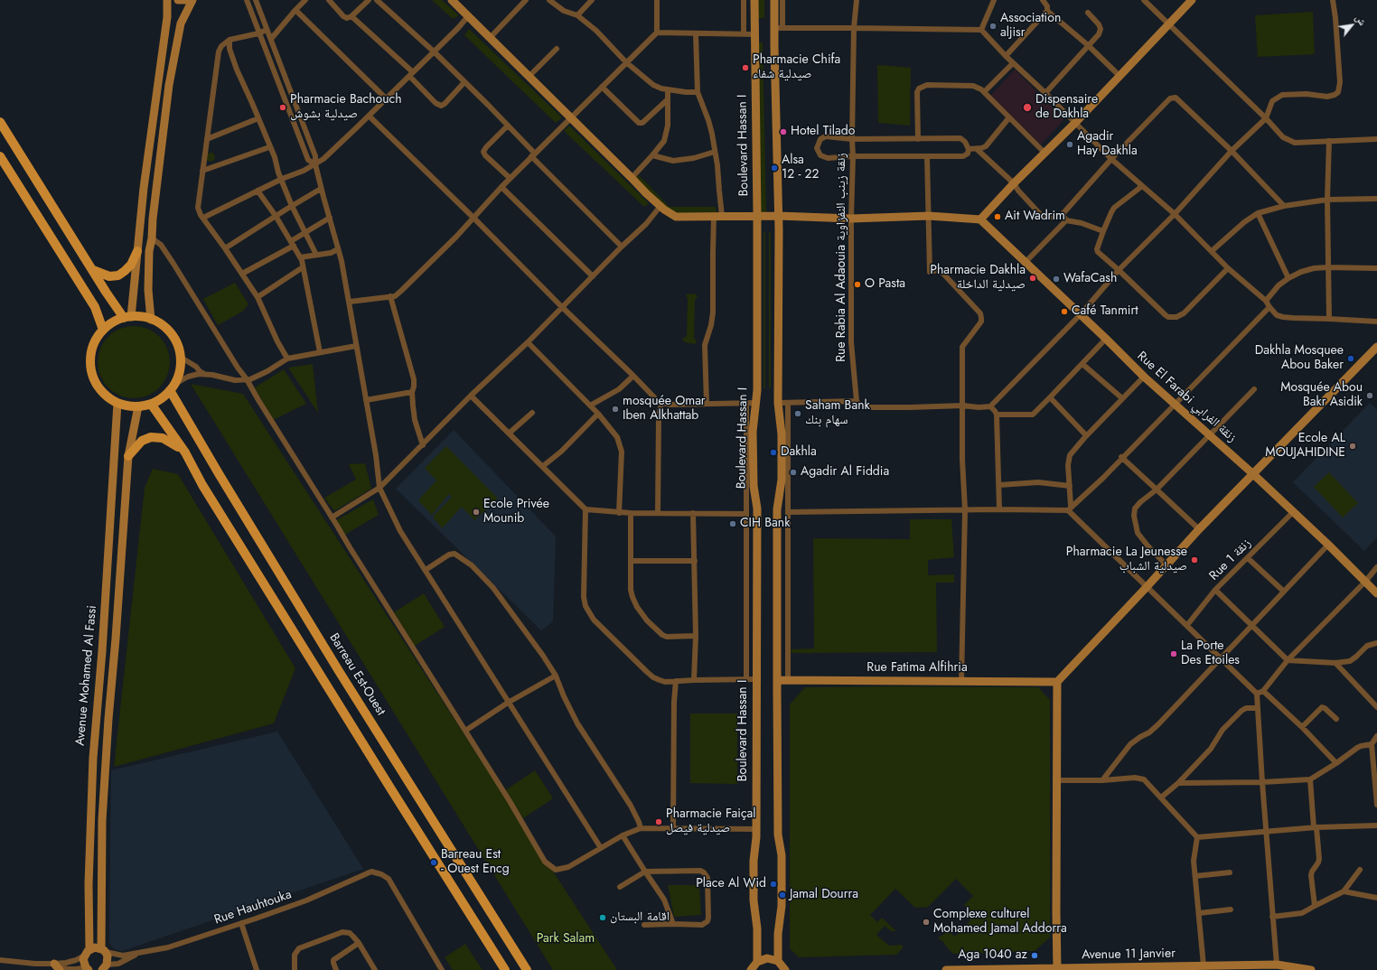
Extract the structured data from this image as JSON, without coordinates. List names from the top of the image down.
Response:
{
  "streets": {
    "main road": ["Barreau Est-Ouest"],
    "street": [
      "Boulevard Hassan I",
      "Rue Rabia Al Adaouia زنقة زينب النفزاوية",
      "Rue El Farabi زنقة الفرابي",
      "Rue 1 زنقة",
      "Rue Fatima Alfihria",
      "Avenue Mohamed Al Fassi",
      "Rue Hauhtouka",
      "Avenue 11 Janvier"
    ]
  },
  "crossings": [
    ["Rue El Farabi زنقة الفرابي", "Rue 1 زنقة"],
    ["Barreau Est-Ouest", "Avenue Mohamed Al Fassi"],
    ["Avenue Mohamed Al Fassi", "Rue Hauhtouka"]
  ],
  "parks": ["Park Salam"],
  "places": [
    "Association aljisr",
    "Pharmacie Chifa صيدلية شفاء",
    "Pharmacie Bachouch صيدلية بشوش",
    "Dispensaire de Dakhla",
    "Hotel Tilado",
    "Agadir Hay Dakhla",
    "Alsa 12 - 22",
    "Ait Wadrim",
    "Pharmacie Dakhla صيدلية الداخلة",
    "WafaCash",
    "O Pasta",
    "Café Tanmirt",
    "Dakhla Mosquee Abou Baker",
    "Mosquée Abou Bakr Asidik",
    "mosquée Omar Iben Alkhattab",
    "Saham Bank سهام بنك",
    "Ecole AL MOUJAHIDINE",
    "Dakhla",
    "Agadir Al Fiddia",
    "Ecole Privée Mounib",
    "CIH Bank",
    "Pharmacie La Jeunesse صيدلية الشباب",
    "La Porte Des Etoiles",
    "Pharmacie Faiçal صيدلية فيصل",
    "Barreau Est - Ouest Encg",
    "Place Al Wid",
    "Jamal Dourra",
    "اقامة البستان",
    "Complexe culturel Mohamed Jamal Addorra",
    "Aga 1040 az"
  ],
  "north": "top right"
}
